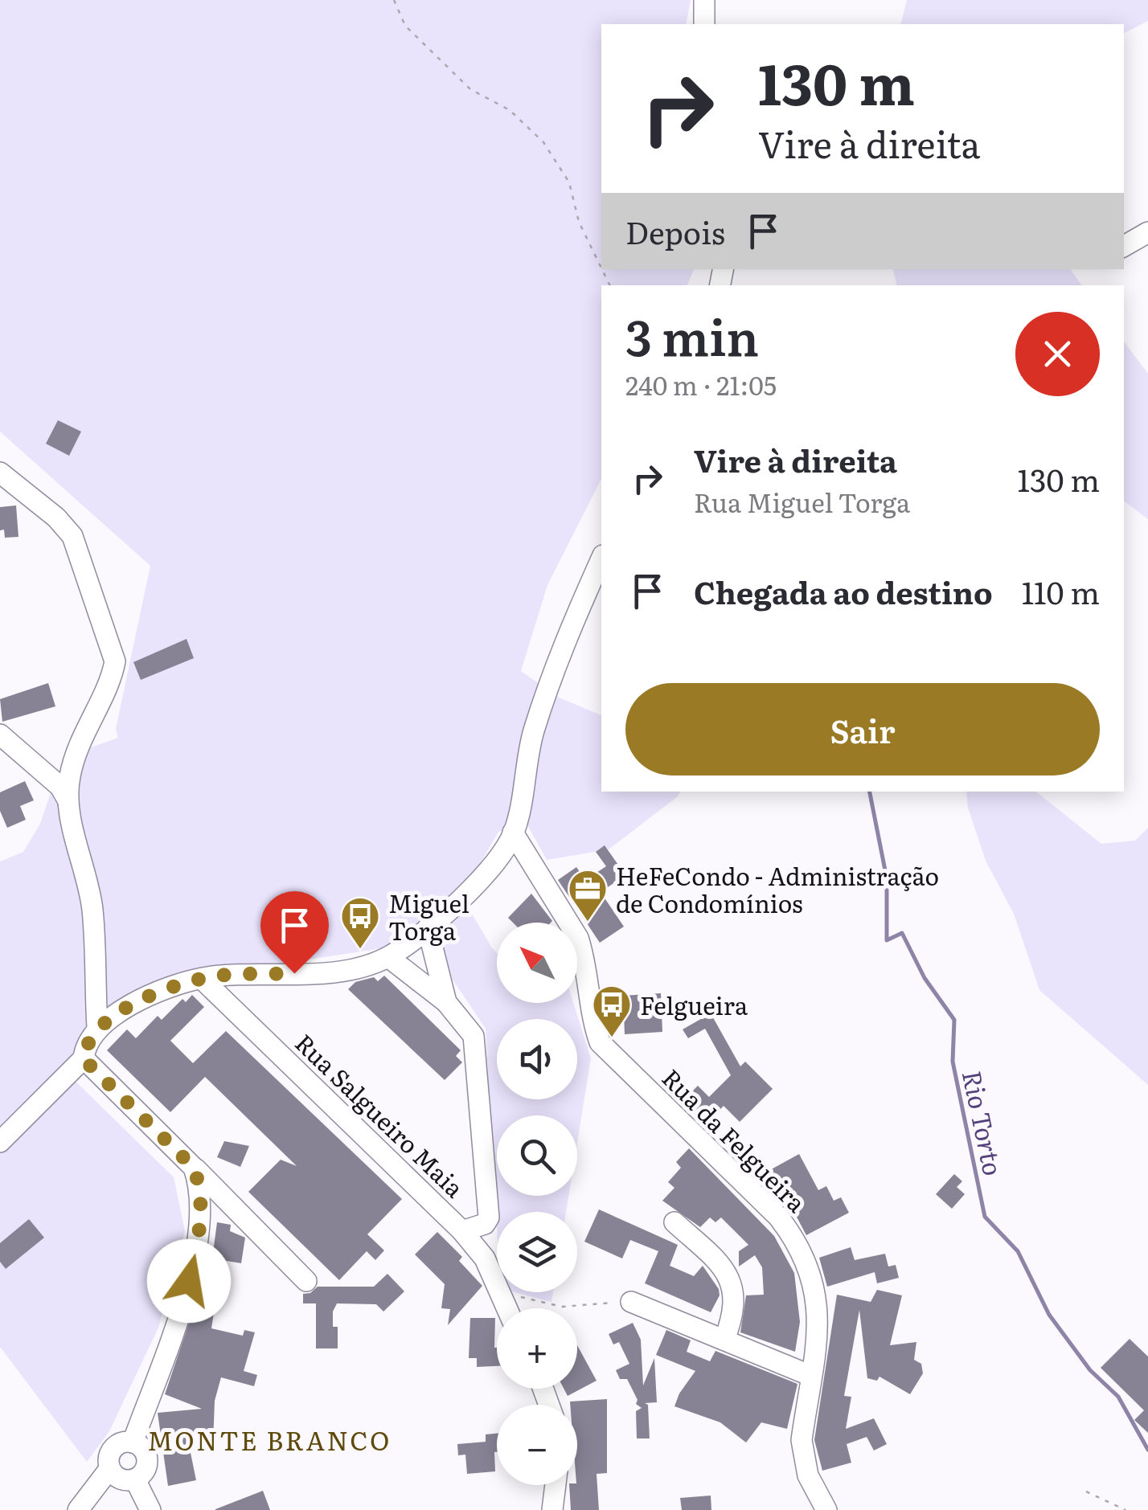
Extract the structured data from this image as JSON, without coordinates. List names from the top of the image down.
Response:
{
  "streets": {
    "street": ["Rua Salgueiro Maia", "Rua da Felgueira"]
  },
  "districts": ["MONTE BRANCO"],
  "water": ["Rio Torto"],
  "places": {
    "office": ["HeFeCondo - Administração de Condomínios"],
    "bus stop": ["Miguel Torga", "Felgueira"]
  },
  "north": "top left",
  "page": {
    "turn": ["130 m", "Vire à direita"],
    "then": "Depois",
    "heading": ["3 min", "240 m · 21:05"],
    "list": [
      {
        "name": "Vire à direita",
        "note": "Rua Miguel Torga",
        "value": "130 m"
      },
      {
        "name": "Chegada ao destino",
        "value": "110 m"
      }
    ],
    "buttons": "Sair",
    "map_buttons": ["+", "−"]
  }
}
